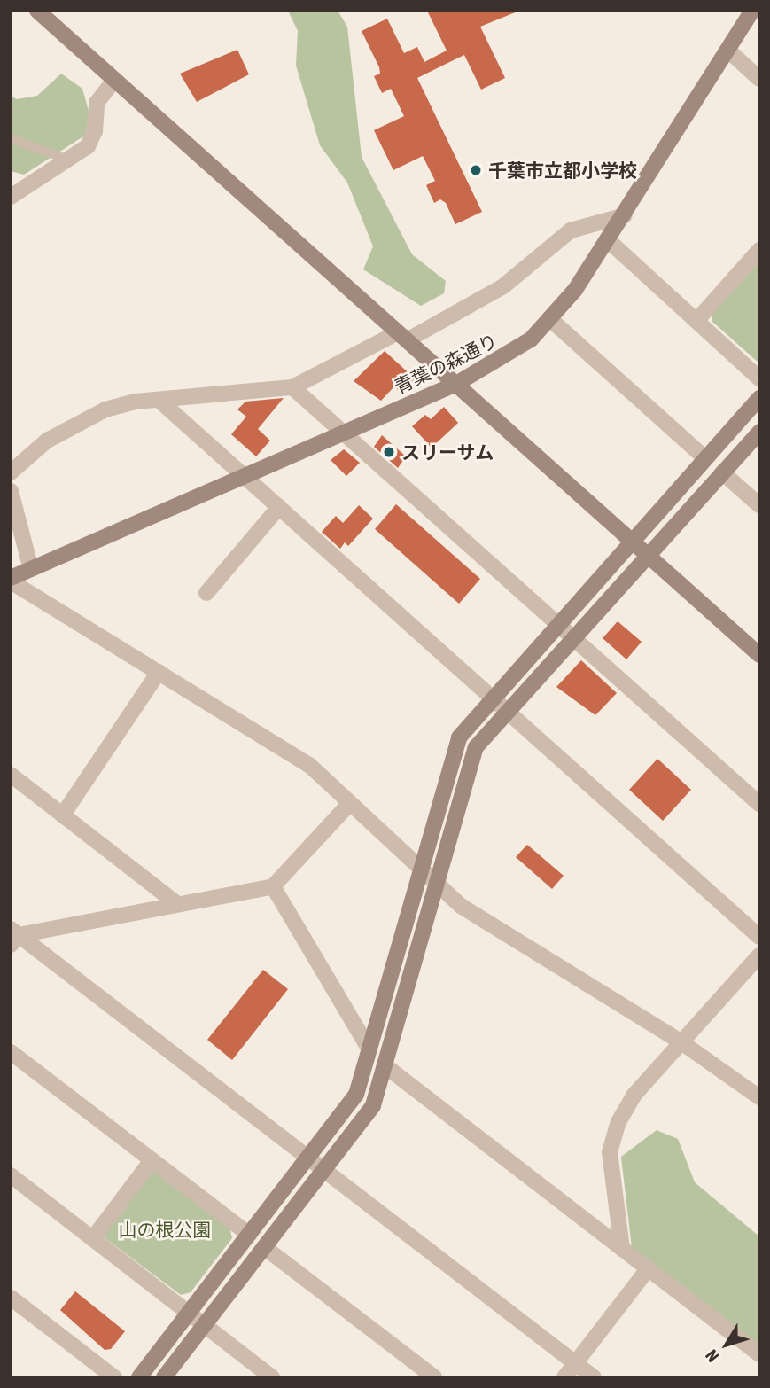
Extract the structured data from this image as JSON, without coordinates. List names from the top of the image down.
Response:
{
  "streets": {
    "street": ["青葉の森通り"]
  },
  "parks": ["山の根公園"],
  "places": ["千葉市立都小学校", "スリーサム"],
  "north": "bottom left"
}
